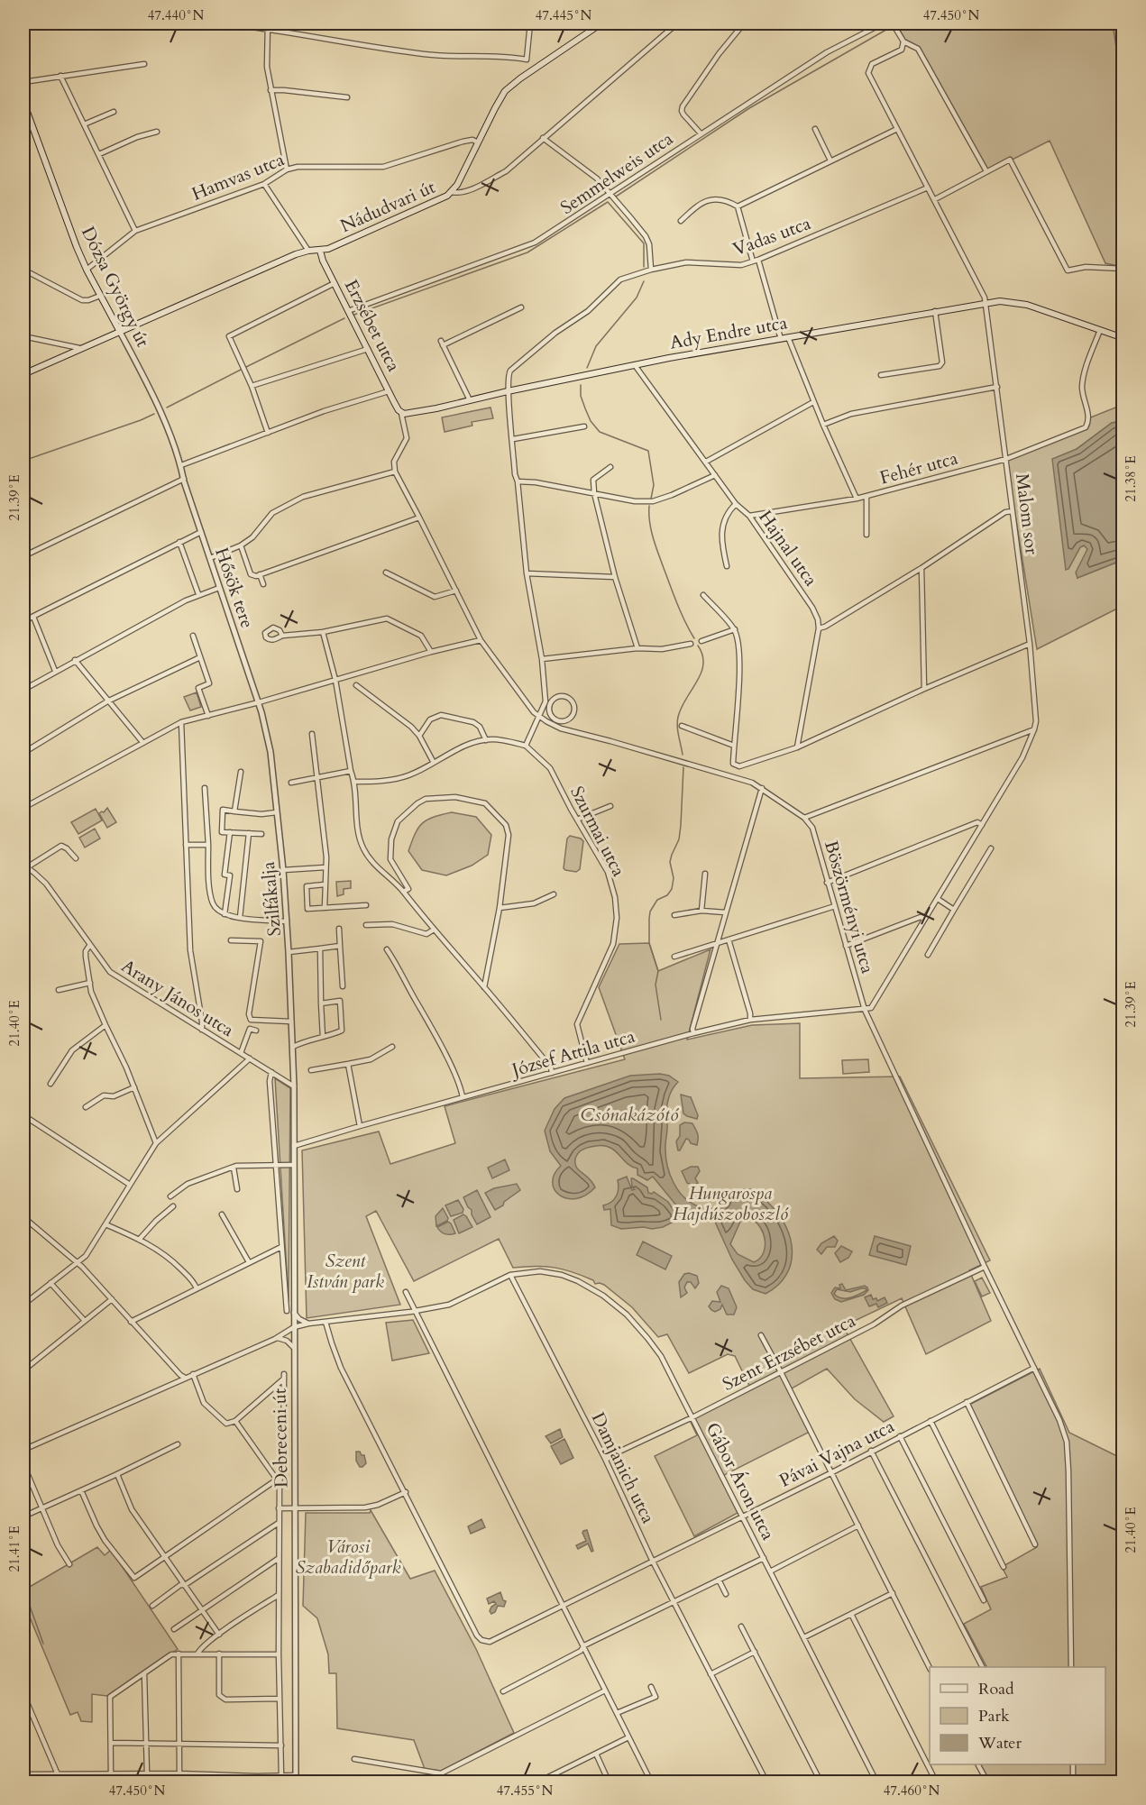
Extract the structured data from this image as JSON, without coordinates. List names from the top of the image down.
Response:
{
  "streets": {
    "main road": [
      "Nádudvari út",
      "Dózsa György út",
      "Erzsébet utca",
      "Ady Endre utca"
    ],
    "street": [
      "Semmelweis utca",
      "Hamvas utca",
      "Vadas utca",
      "Fehér utca",
      "Malom sor",
      "Hajnal utca",
      "Hősök tere",
      "Szurmai utca",
      "Szilfákalja",
      "Böszörményi utca",
      "Arany János utca",
      "József Attila utca",
      "Szent Erzsébet utca",
      "Debreceni út",
      "Pávai Vajna utca",
      "Damjanich utca",
      "Gábor Áron utca"
    ]
  },
  "crossings": [
    ["Semmelweis utca", "Erzsébet utca"],
    ["Hamvas utca", "Nádudvari út"],
    ["Hamvas utca", "Dózsa György út"],
    ["Nádudvari út", "Dózsa György út"],
    ["Nádudvari út", "Erzsébet utca"],
    ["Vadas utca", "Ady Endre utca"],
    ["Vadas utca", "Malom sor"],
    ["Dózsa György út", "Hősök tere"],
    ["Erzsébet utca", "Ady Endre utca"],
    ["Ady Endre utca", "Fehér utca"],
    ["Ady Endre utca", "Malom sor"],
    ["Ady Endre utca", "Hajnal utca"],
    ["Fehér utca", "Malom sor"],
    ["Fehér utca", "Hajnal utca"],
    ["Hősök tere", "Szilfákalja"],
    ["Szurmai utca", "József Attila utca"],
    ["Szilfákalja", "Arany János utca"],
    ["Szilfákalja", "Debreceni út"],
    ["Böszörményi utca", "József Attila utca"],
    ["Böszörményi utca", "Szent Erzsébet utca"],
    ["Böszörményi utca", "Pávai Vajna utca"],
    ["József Attila utca", "Debreceni út"],
    ["Szent Erzsébet utca", "Damjanich utca"],
    ["Szent Erzsébet utca", "Gábor Áron utca"],
    ["Debreceni út", "Gábor Áron utca"],
    ["Pávai Vajna utca", "Damjanich utca"],
    ["Pávai Vajna utca", "Gábor Áron utca"],
    ["Damjanich utca", "Gábor Áron utca"]
  ],
  "water": ["Csónakázótó"],
  "parks": ["Hungarospa Hajdúszoboszló", "Szent István park", "Városi Szabadidőpark"],
  "legend": ["Road", "Park", "Water"],
  "coordinates": [
    "47.440°N",
    "47.445°N",
    "47.450°N",
    "21.38°E",
    "21.39°E",
    "21.40°E",
    "21.41°E",
    "47.455°N",
    "47.460°N"
  ]
}
